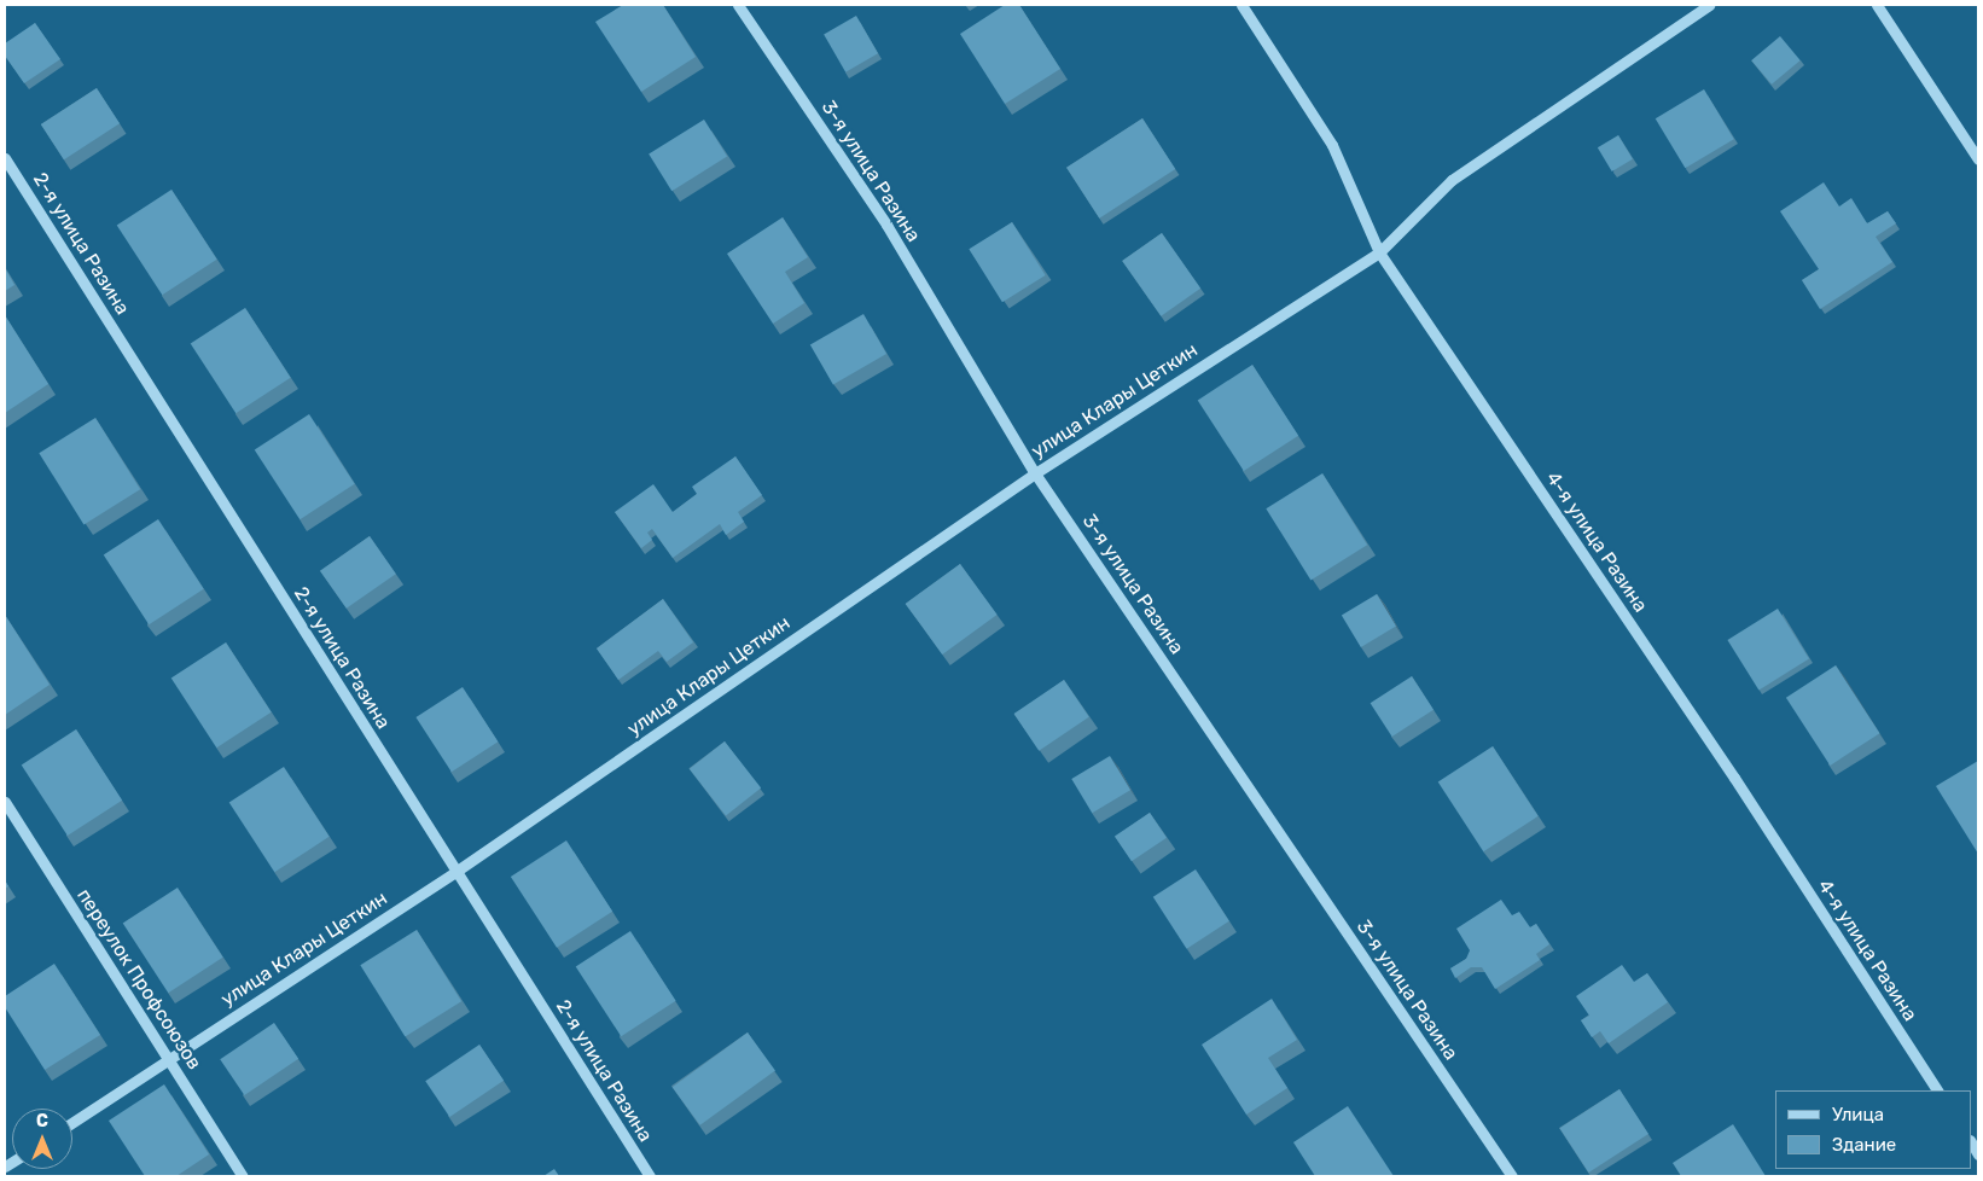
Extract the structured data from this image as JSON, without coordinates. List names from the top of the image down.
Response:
{
  "streets": {
    "street": [
      "3-я улица Разина",
      "2-я улица Разина",
      "улица Клары Цеткин",
      "4-я улица Разина",
      "переулок Профсоюзов"
    ]
  },
  "crossings": [
    ["3-я улица Разина", "улица Клары Цеткин"],
    ["2-я улица Разина", "улица Клары Цеткин"],
    ["улица Клары Цеткин", "4-я улица Разина"],
    ["улица Клары Цеткин", "переулок Профсоюзов"]
  ],
  "legend": ["Улица", "Здание"],
  "north": "top"
}
